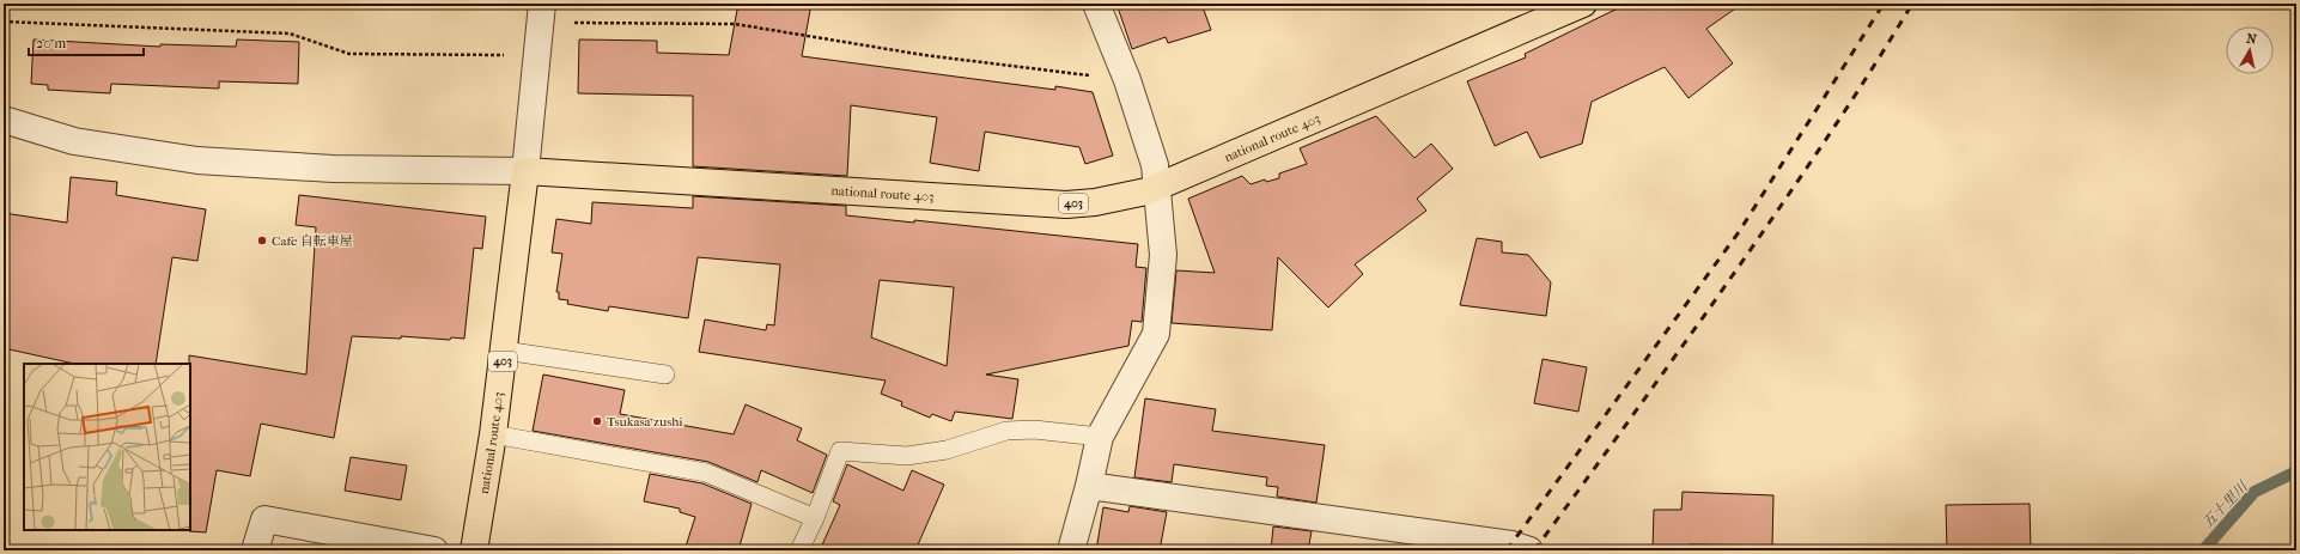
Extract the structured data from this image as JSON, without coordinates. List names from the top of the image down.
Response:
{
  "streets": {
    "highway": ["national route 403", "403"]
  },
  "water": ["五十里川"],
  "places": ["Cafe 自転車屋", "Tsukasa zushi"],
  "scale_bar": "20 m",
  "north": "top"
}
